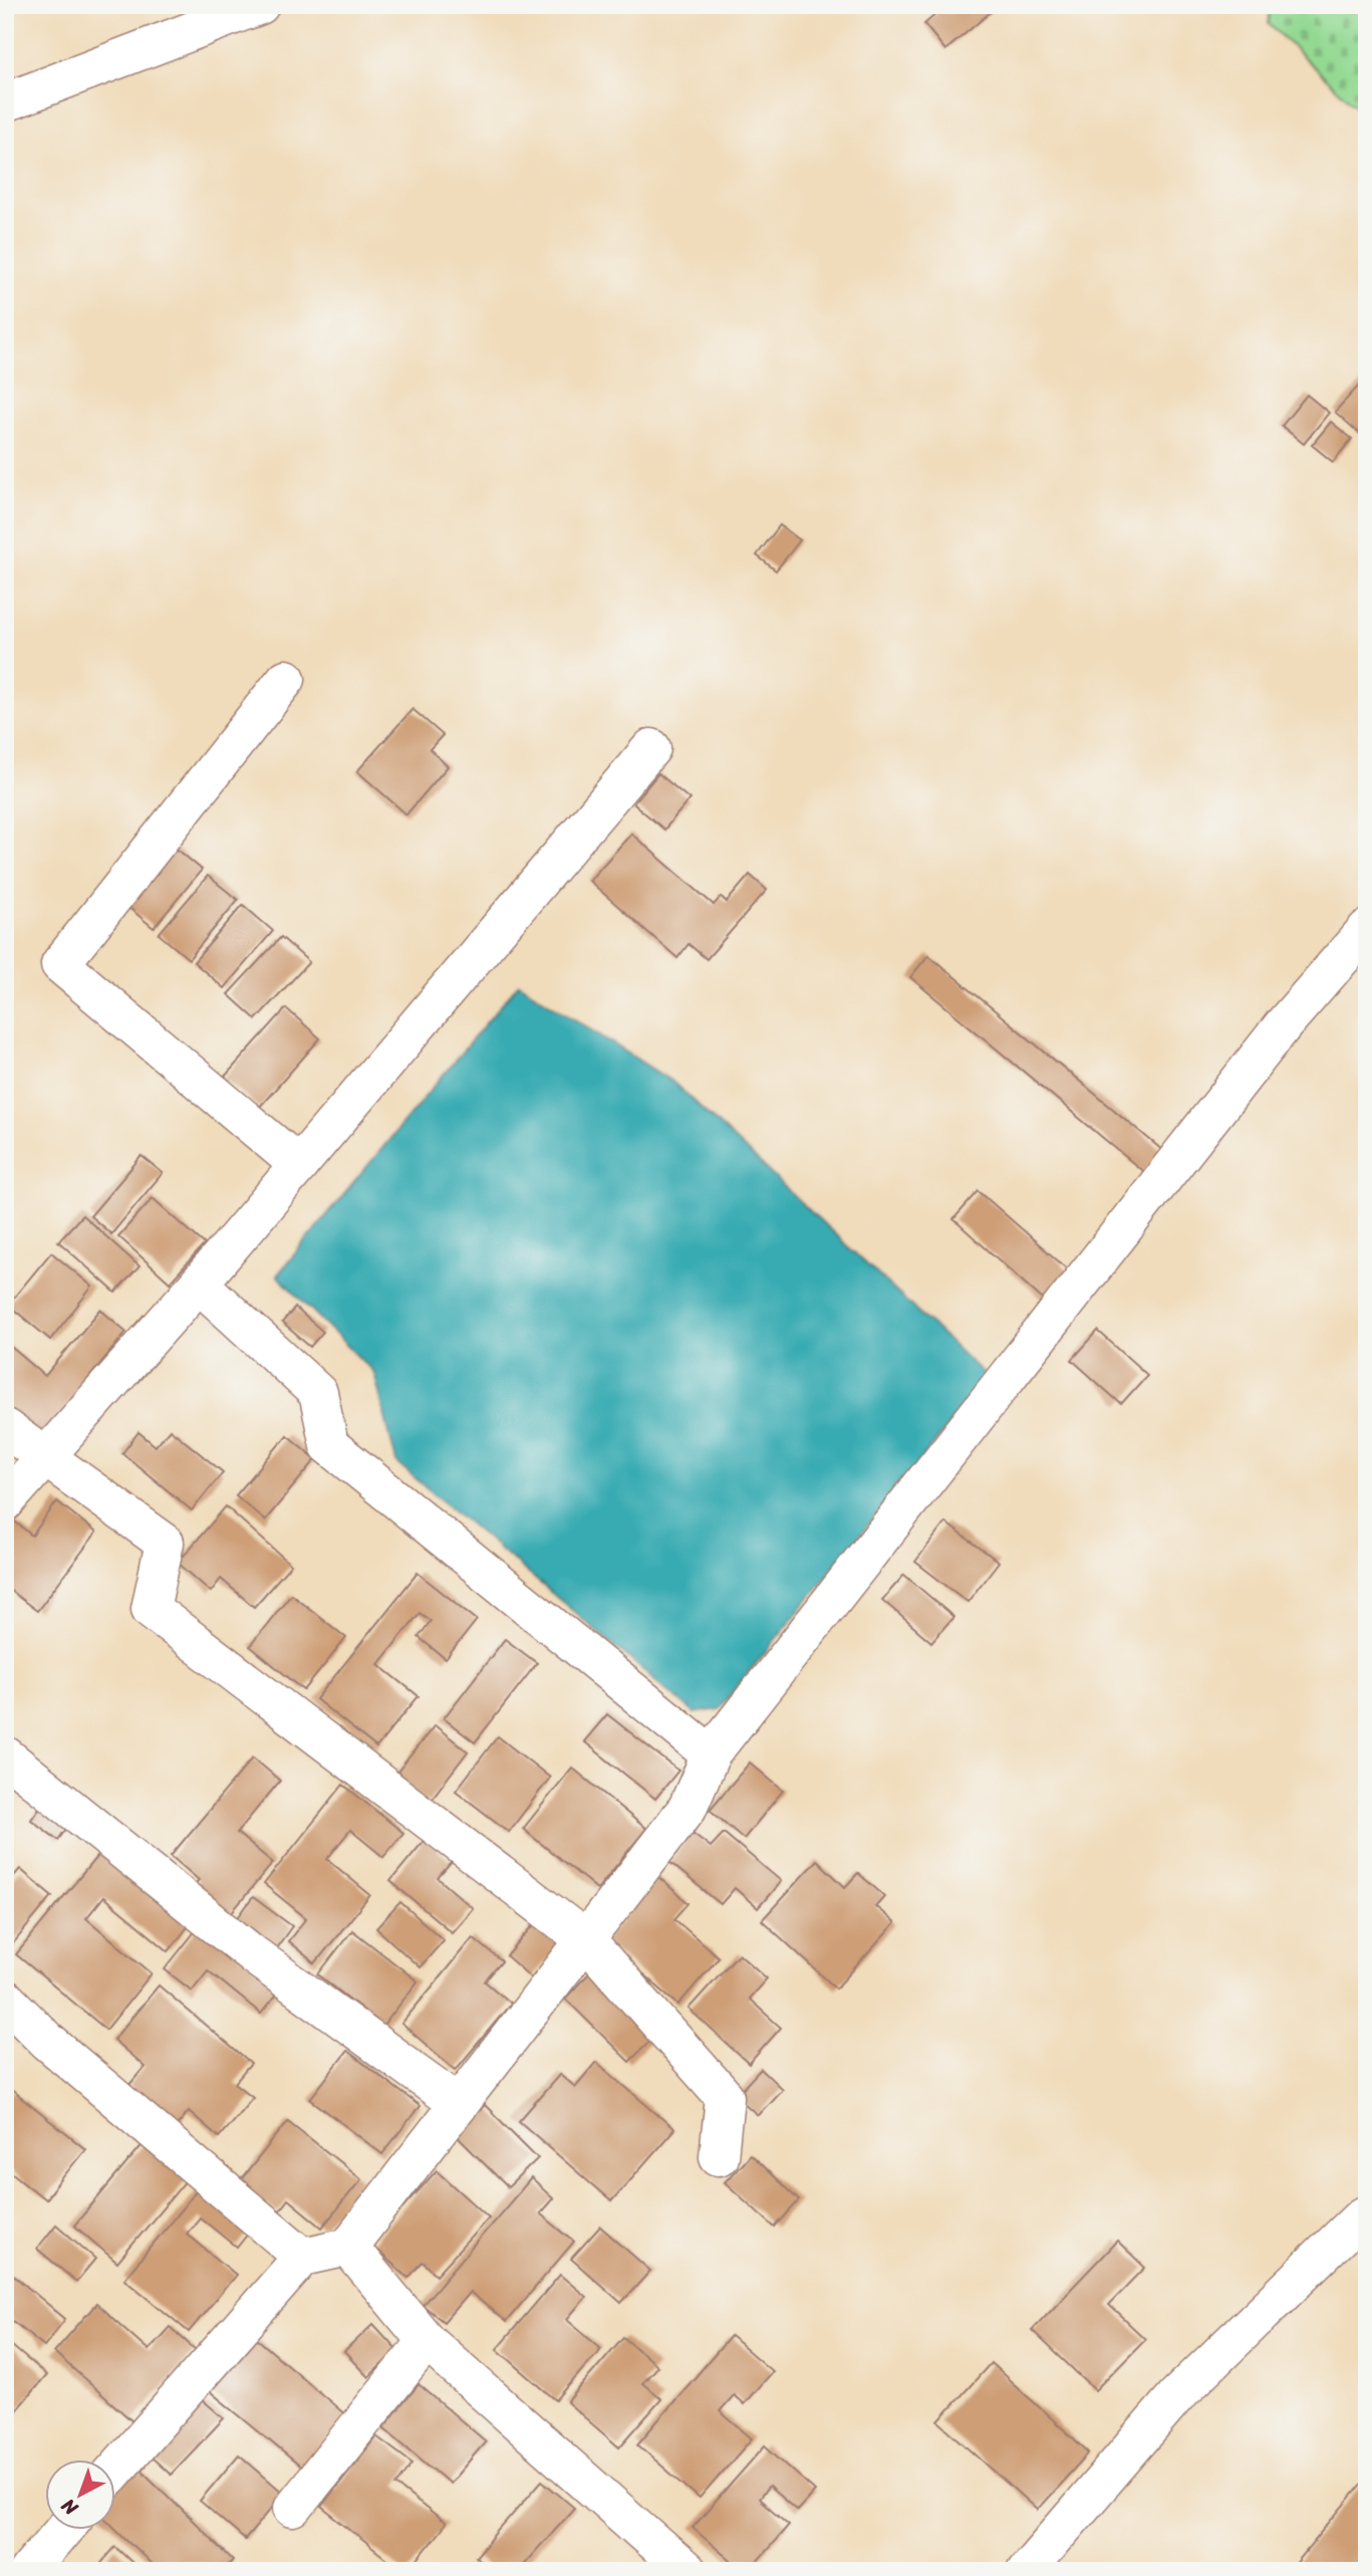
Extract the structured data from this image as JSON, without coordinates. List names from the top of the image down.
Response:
{
  "north": "bottom left"
}
